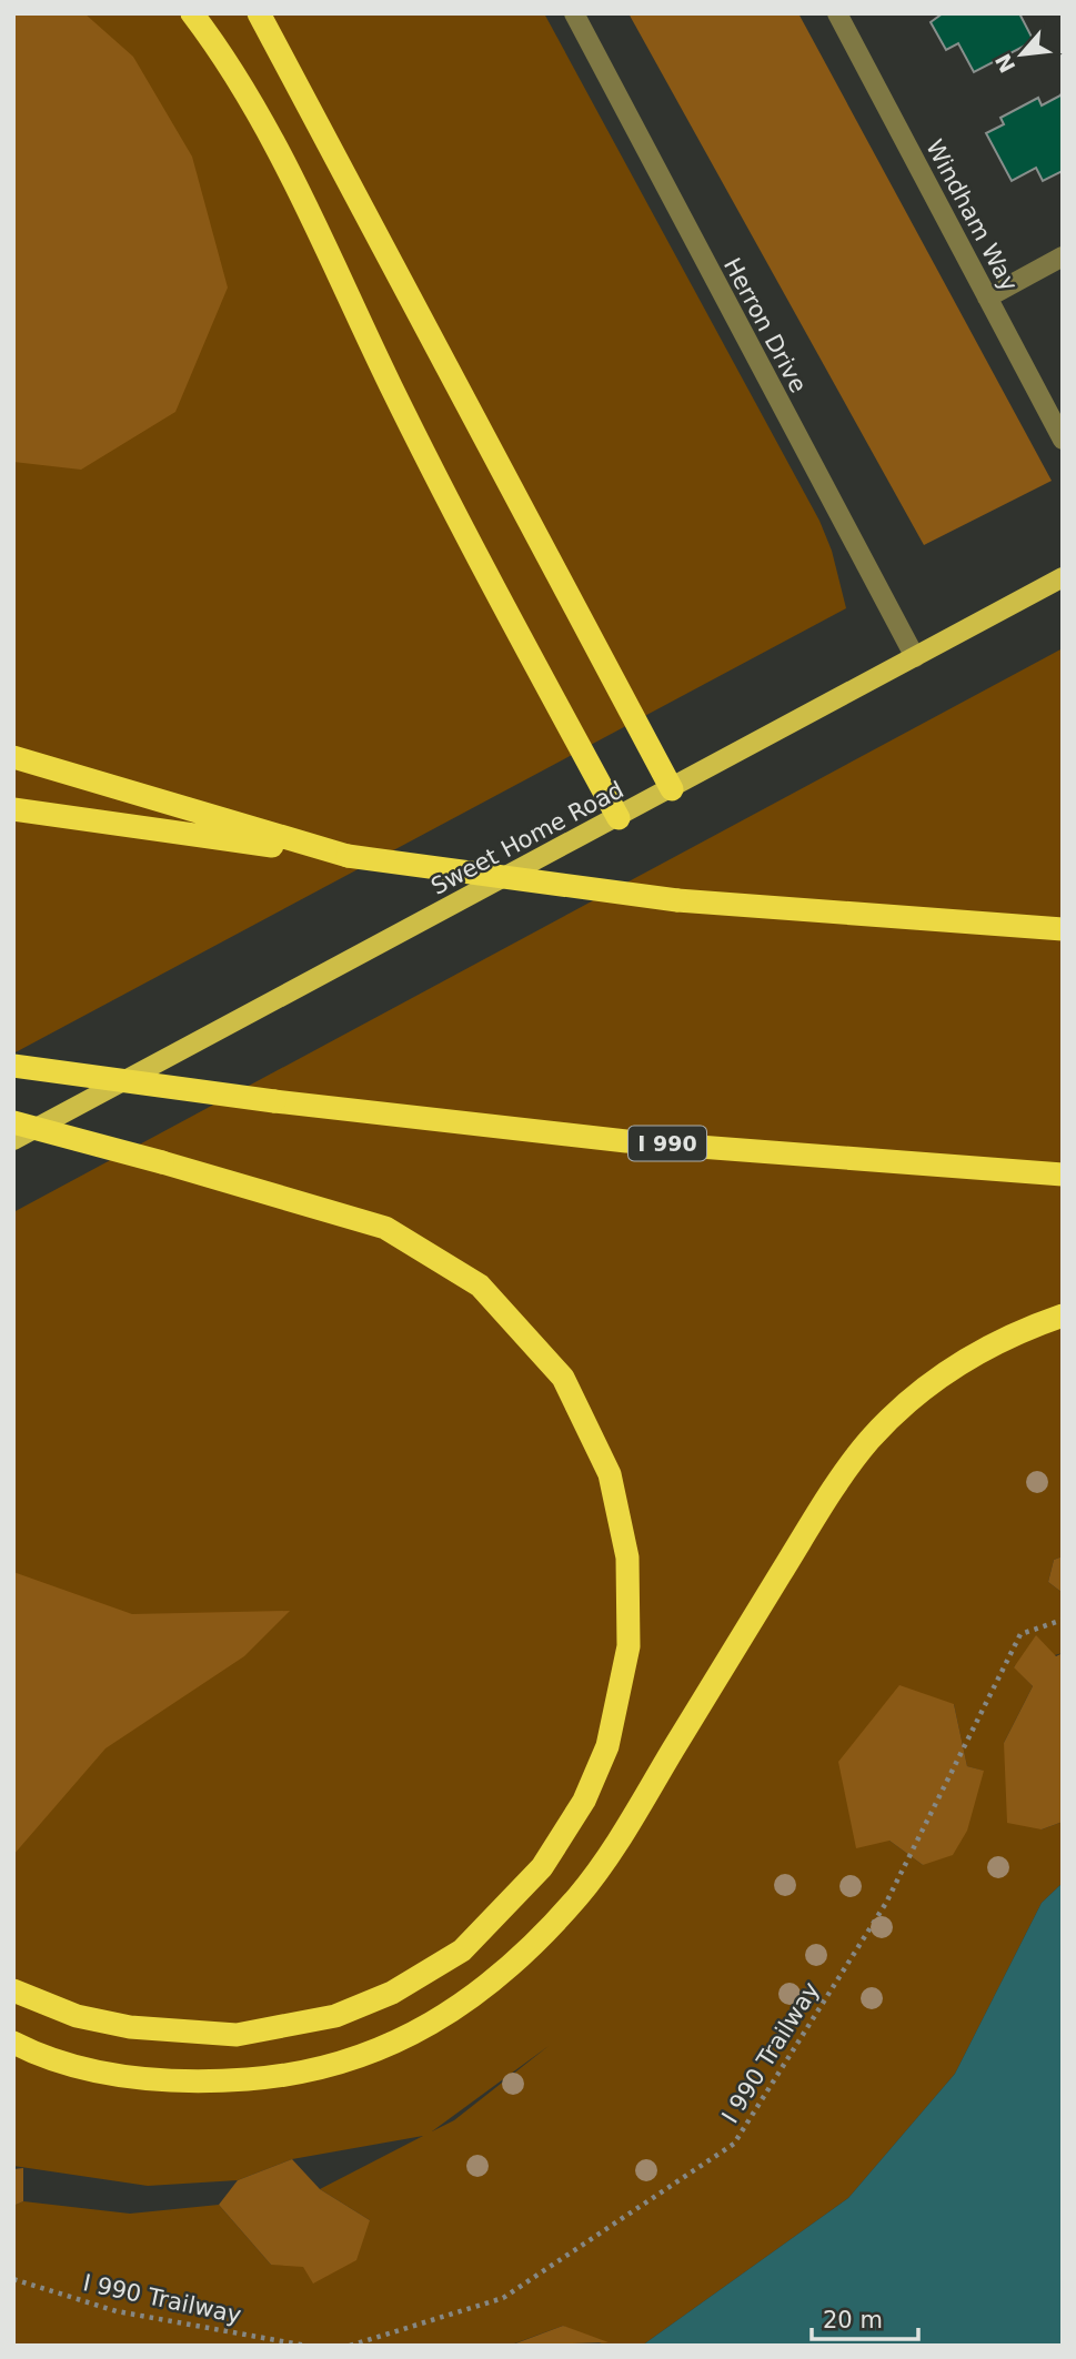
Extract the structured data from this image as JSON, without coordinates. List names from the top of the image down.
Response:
{
  "streets": {
    "highway": ["I 990"],
    "main road": ["Sweet Home Road"],
    "street": ["Windham Way", "Herron Drive"],
    "path": ["I 990 Trailway"]
  },
  "crossings": [
    ["Herron Drive", "Sweet Home Road"]
  ],
  "scale_bar": "20 m",
  "north": "bottom left"
}
